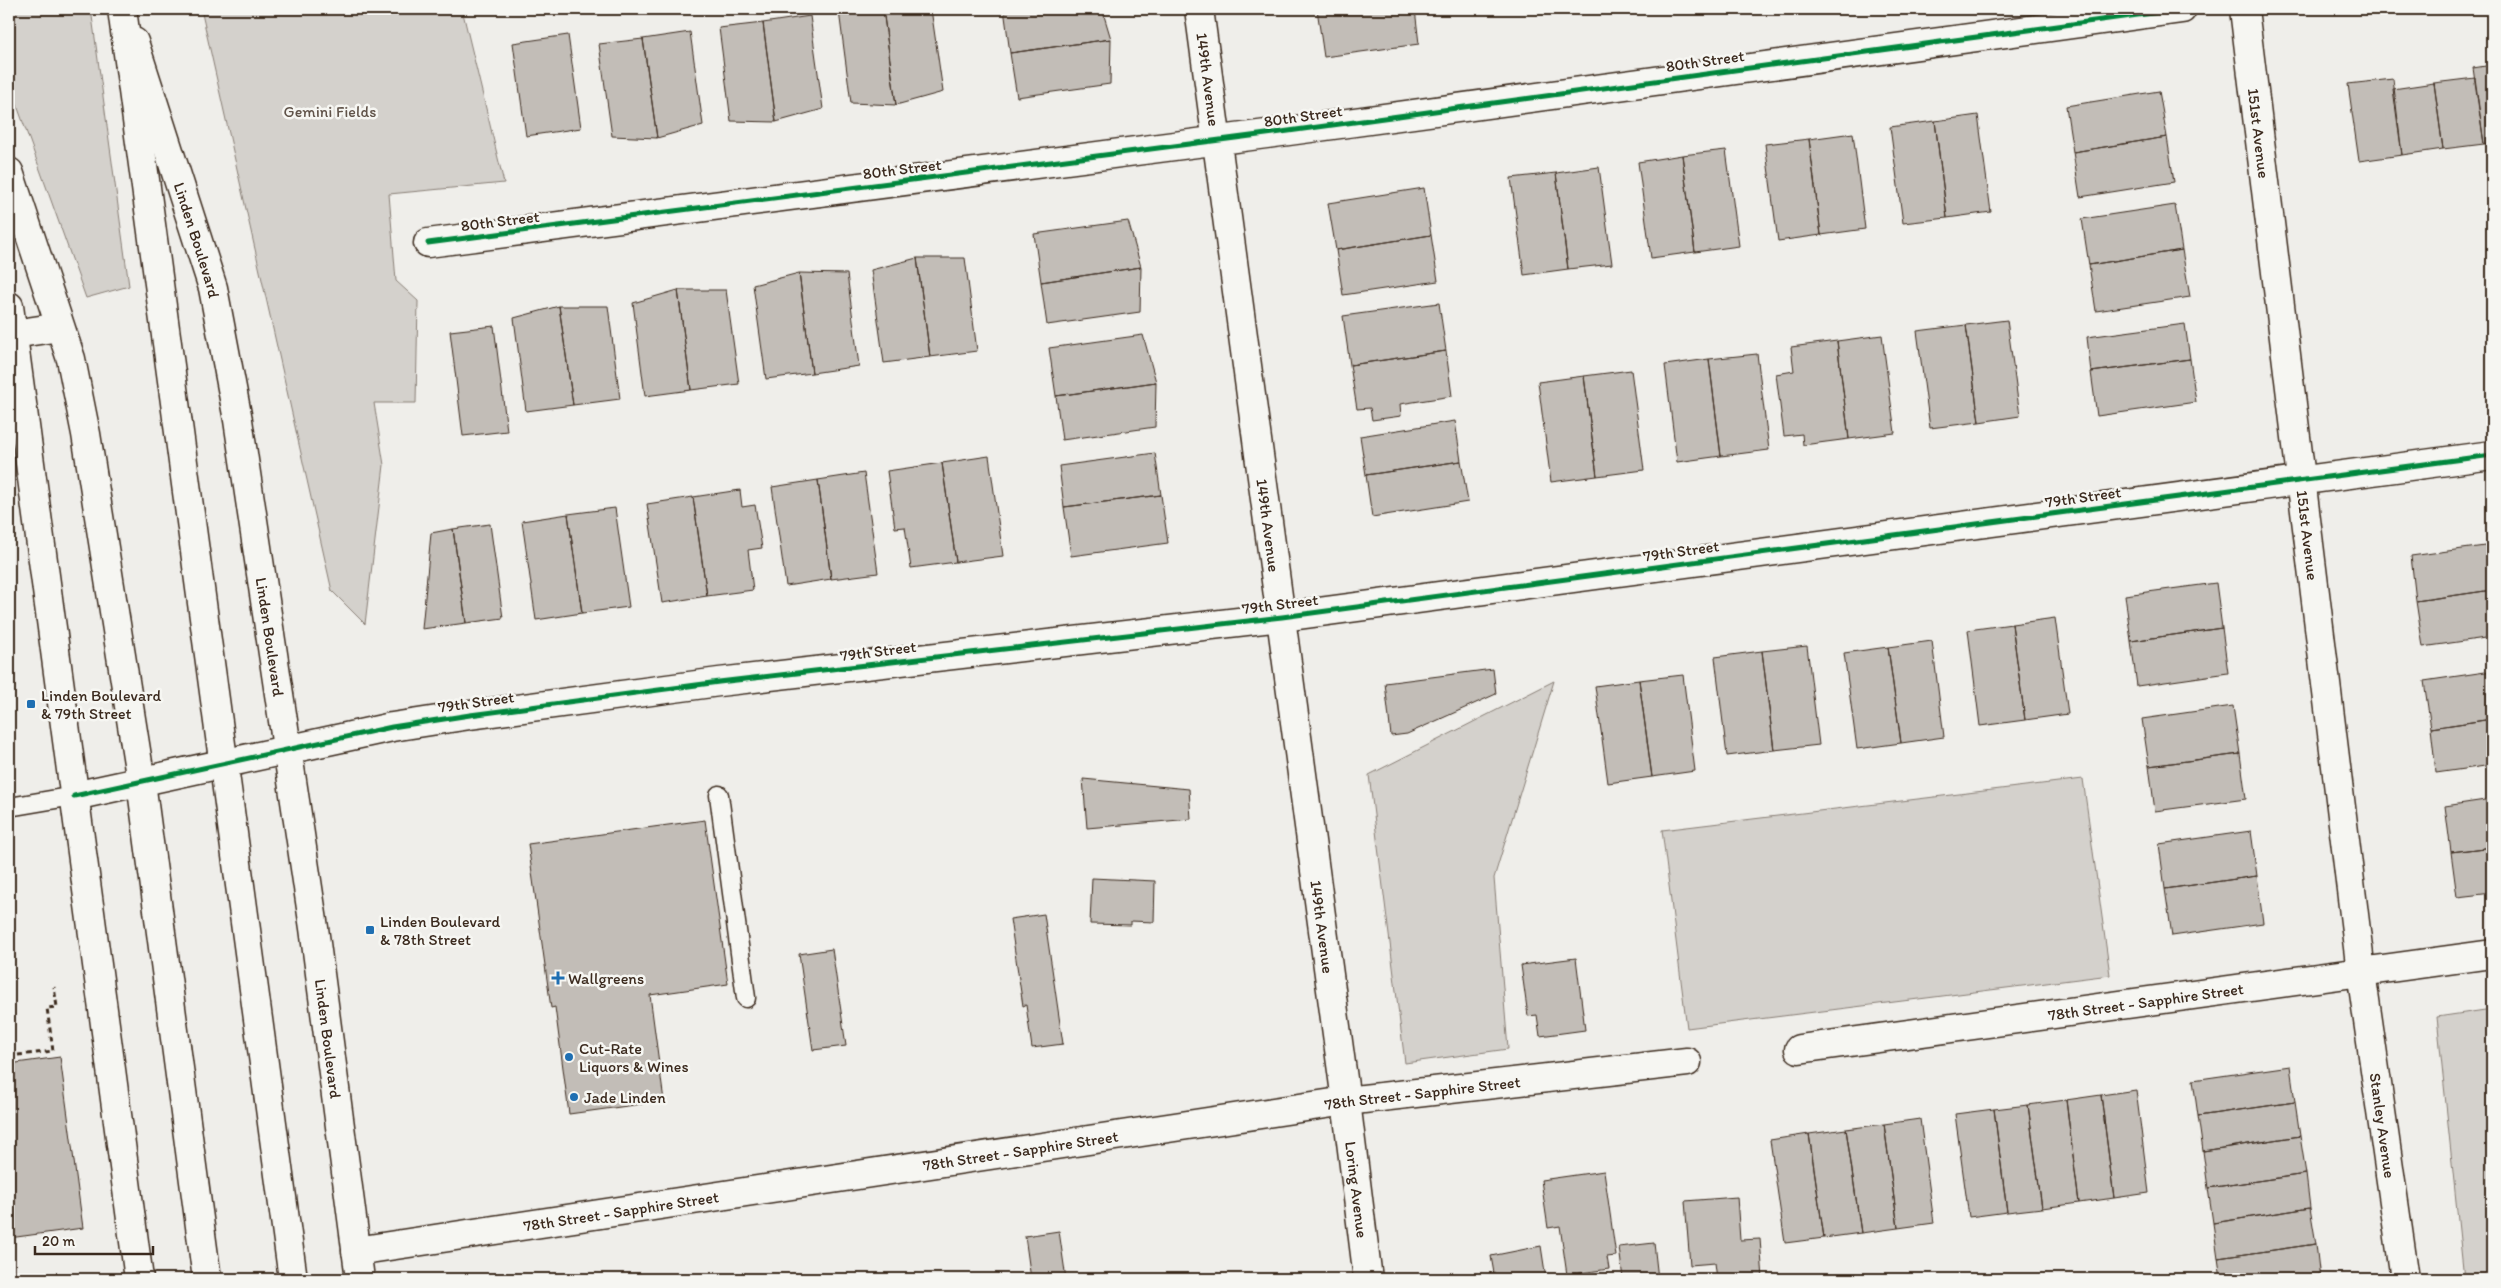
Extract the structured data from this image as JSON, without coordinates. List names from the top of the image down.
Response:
{
  "streets": {
    "main road": [
      "80th Street",
      "149th Avenue",
      "151st Avenue",
      "Linden Boulevard",
      "79th Street",
      "78th Street - Sapphire Street",
      "Stanley Avenue",
      "Loring Avenue"
    ]
  },
  "crossings": [
    ["80th Street", "149th Avenue"],
    ["149th Avenue", "79th Street"],
    ["149th Avenue", "78th Street - Sapphire Street"],
    ["149th Avenue", "Loring Avenue"],
    ["151st Avenue", "79th Street"],
    ["151st Avenue", "78th Street - Sapphire Street"],
    ["151st Avenue", "Stanley Avenue"],
    ["Linden Boulevard", "79th Street"],
    ["Linden Boulevard", "78th Street - Sapphire Street"],
    ["78th Street - Sapphire Street", "Stanley Avenue"],
    ["78th Street - Sapphire Street", "Loring Avenue"]
  ],
  "parks": ["Gemini Fields"],
  "places": {
    "transit": ["Linden Boulevard & 79th Street", "Linden Boulevard & 78th Street"],
    "health": ["Wallgreens"],
    "other": ["Cut-Rate Liquors & Wines", "Jade Linden"]
  },
  "scale_bar": "20 m"
}
